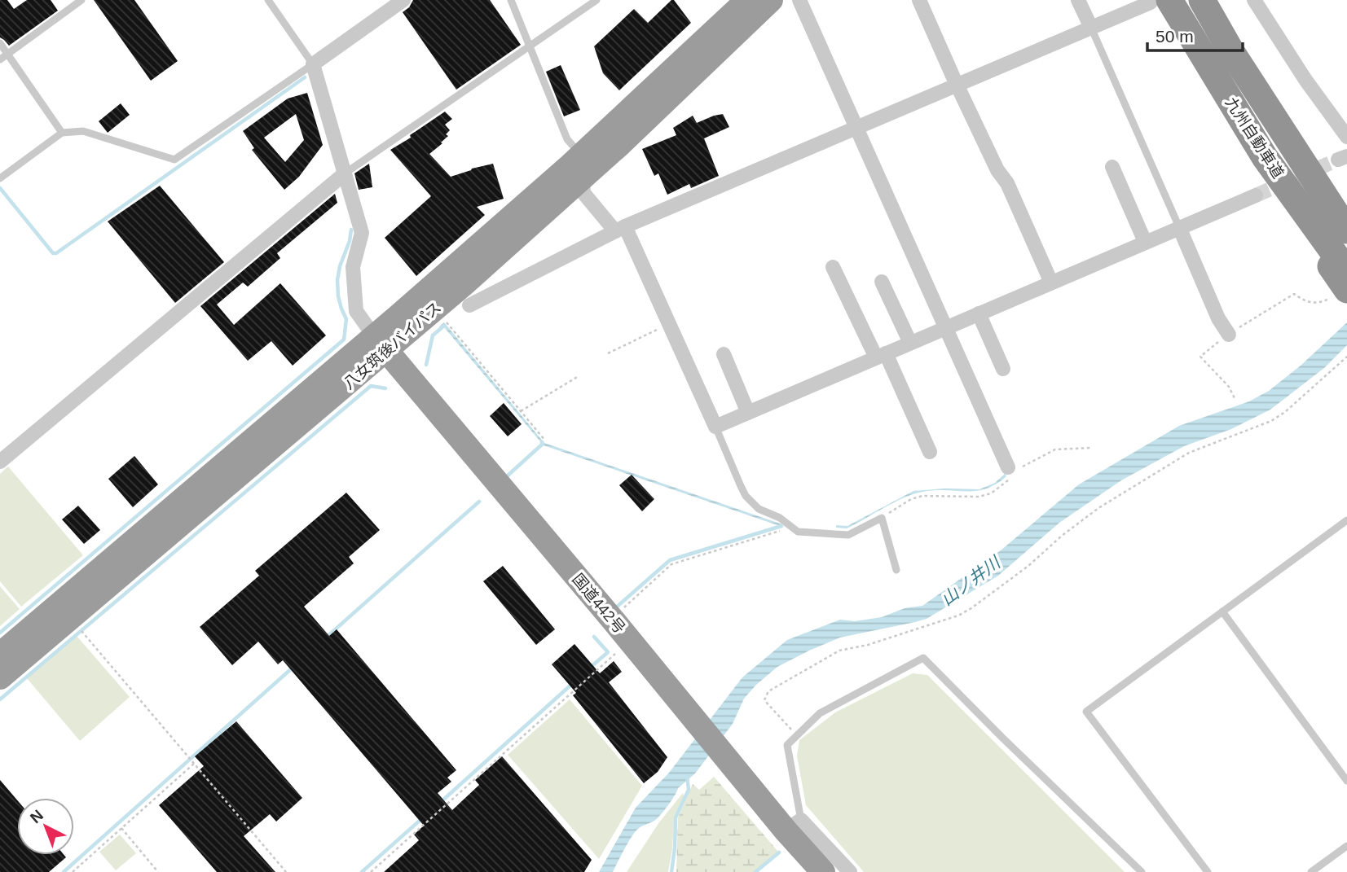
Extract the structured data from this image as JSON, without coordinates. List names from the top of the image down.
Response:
{
  "streets": {
    "highway": ["九州自動車道", "八女筑後バイパス", "国道442号"]
  },
  "crossings": [
    ["八女筑後バイパス", "国道442号"]
  ],
  "water": ["山ノ井川"],
  "scale_bar": "50 m",
  "north": "top left"
}
